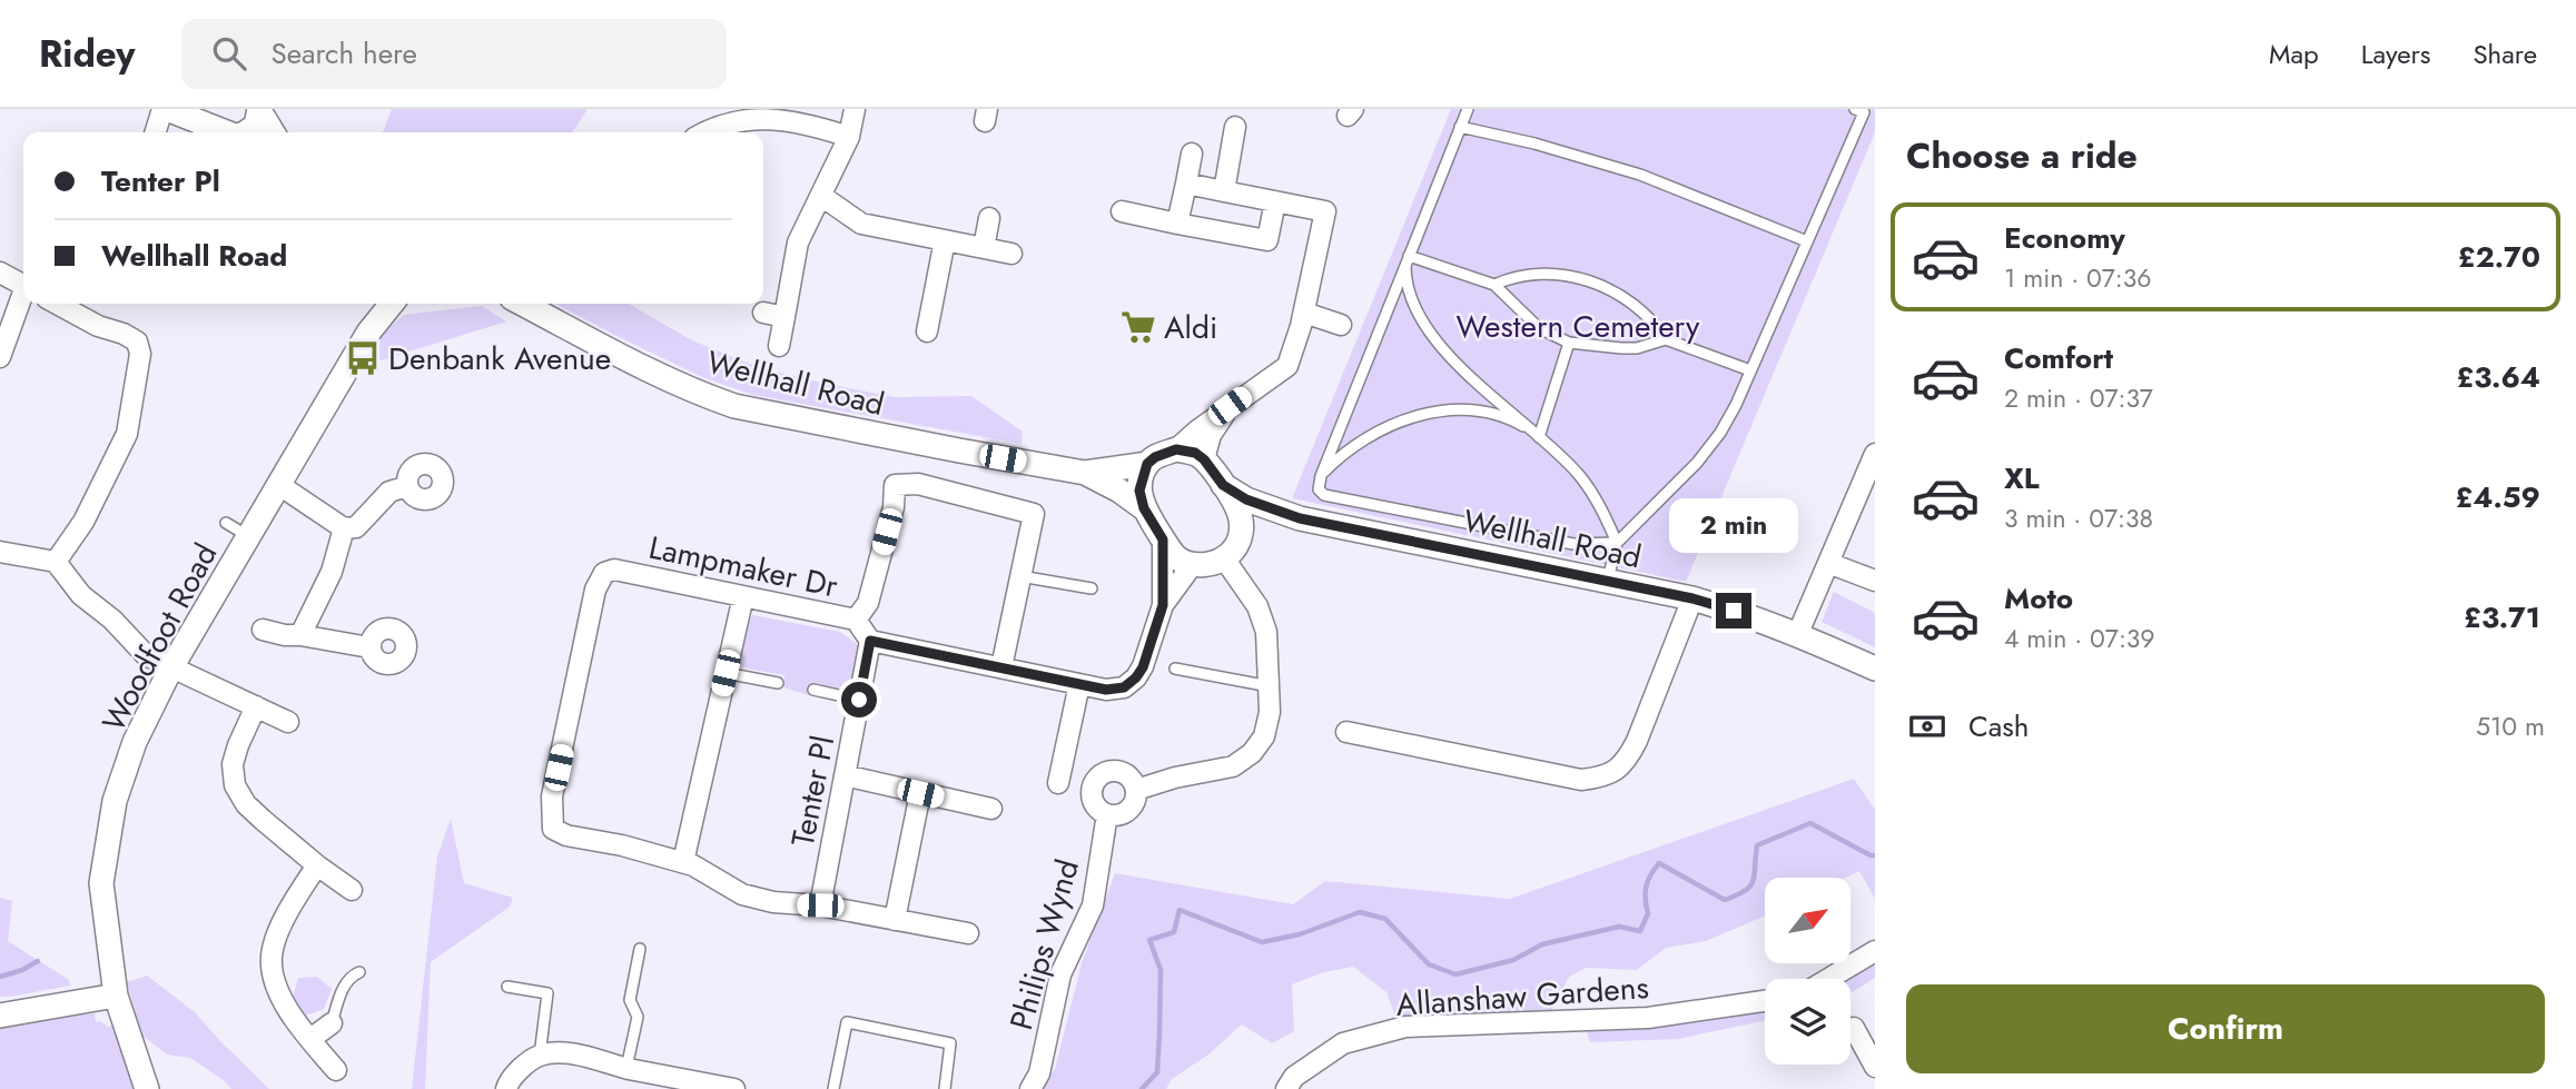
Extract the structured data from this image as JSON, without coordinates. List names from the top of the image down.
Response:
{
  "streets": {
    "street": [
      "Wellhall Road",
      "Lampmaker Dr",
      "Woodfoot Road",
      "Tenter Pl",
      "Philips Wynd",
      "Allanshaw Gardens"
    ]
  },
  "crossings": [
    ["Lampmaker Dr", "Tenter Pl"]
  ],
  "parks": ["Western Cemetery"],
  "places": {
    "supermarket": ["Aldi"],
    "bus stop": ["Denbank Avenue"]
  },
  "north": "top right",
  "page": {
    "header": "Ridey",
    "search": "Search here",
    "nav": ["Map", "Layers", "Share"],
    "heading": "Choose a ride",
    "banner": ["Tenter Pl", "Wellhall Road"],
    "list": [
      {
        "name": "Economy",
        "note": "1 min · 07:36",
        "value": "£2.70"
      },
      {
        "name": "Comfort",
        "note": "2 min · 07:37",
        "value": "£3.64"
      },
      {
        "name": "XL",
        "note": "3 min · 07:38",
        "value": "£4.59"
      },
      {
        "name": "Moto",
        "note": "4 min · 07:39",
        "value": "£3.71"
      }
    ],
    "bubble": "2 min",
    "pay": ["Cash", "510 m"],
    "buttons": "Confirm"
  }
}
